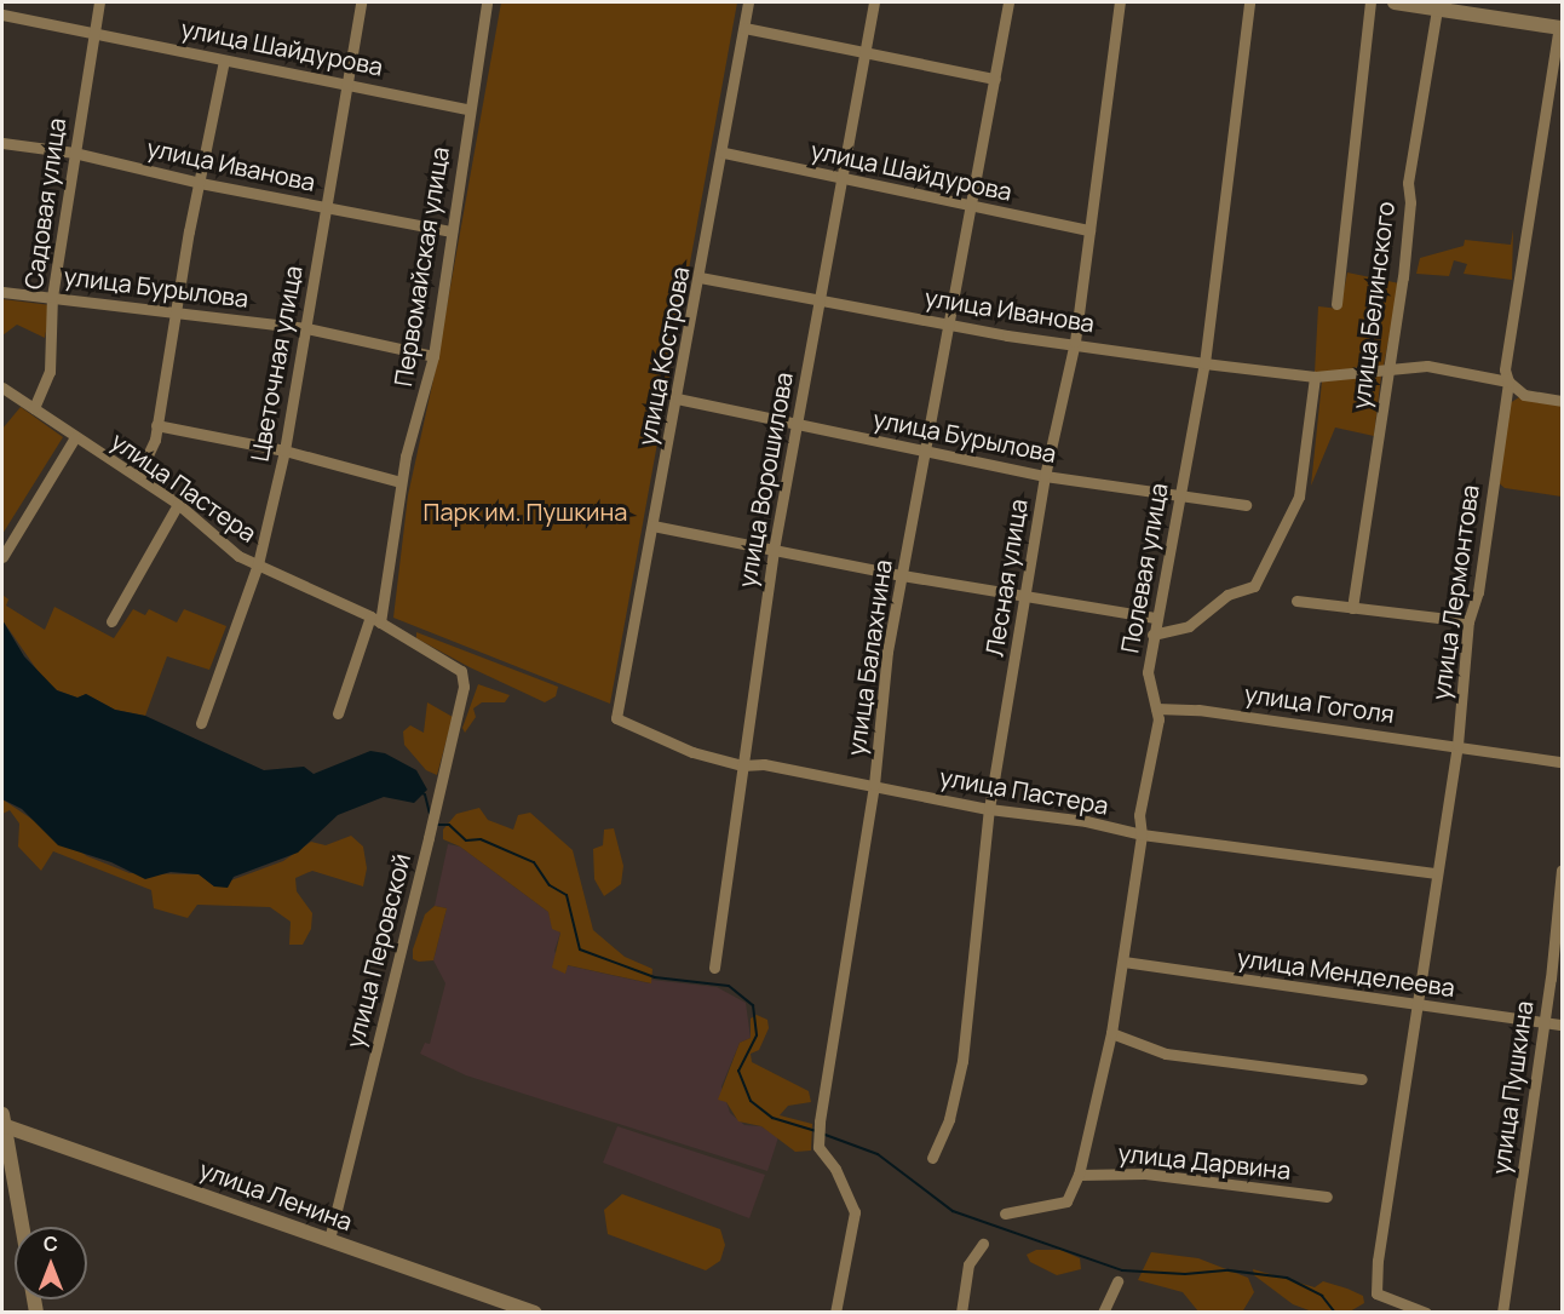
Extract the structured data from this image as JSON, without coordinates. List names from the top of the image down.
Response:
{
  "streets": {
    "street": [
      "улица Шайдурова",
      "улица Иванова",
      "Садовая улица",
      "Первомайская улица",
      "улица Бурылова",
      "улица Белинского",
      "улица Кострова",
      "Цветочная улица",
      "улица Ворошилова",
      "улица Пастера",
      "Полевая улица",
      "Лесная улица",
      "улица Лермонтова",
      "улица Балахнина",
      "улица Гоголя",
      "улица Перовской",
      "улица Менделеева",
      "улица Пушкина",
      "улица Дарвина",
      "улица Ленина"
    ]
  },
  "crossings": [
    ["улица Шайдурова", "Садовая улица"],
    ["улица Шайдурова", "Первомайская улица"],
    ["улица Шайдурова", "улица Кострова"],
    ["улица Шайдурова", "Цветочная улица"],
    ["улица Шайдурова", "улица Ворошилова"],
    ["улица Шайдурова", "Лесная улица"],
    ["улица Шайдурова", "улица Балахнина"],
    ["улица Иванова", "Садовая улица"],
    ["улица Иванова", "Первомайская улица"],
    ["улица Иванова", "улица Белинского"],
    ["улица Иванова", "улица Кострова"],
    ["улица Иванова", "Цветочная улица"],
    ["улица Иванова", "улица Ворошилова"],
    ["улица Иванова", "Полевая улица"],
    ["улица Иванова", "Лесная улица"],
    ["улица Иванова", "улица Лермонтова"],
    ["улица Иванова", "улица Балахнина"],
    ["Садовая улица", "улица Бурылова"],
    ["Садовая улица", "улица Пастера"],
    ["Первомайская улица", "улица Бурылова"],
    ["Первомайская улица", "улица Пастера"],
    ["улица Бурылова", "улица Кострова"],
    ["улица Бурылова", "Цветочная улица"],
    ["улица Бурылова", "улица Ворошилова"],
    ["улица Бурылова", "Полевая улица"],
    ["улица Бурылова", "Лесная улица"],
    ["улица Бурылова", "улица Балахнина"],
    ["улица Кострова", "улица Пастера"],
    ["Цветочная улица", "улица Пастера"],
    ["улица Ворошилова", "улица Пастера"],
    ["улица Пастера", "Полевая улица"],
    ["улица Пастера", "Лесная улица"],
    ["улица Пастера", "улица Лермонтова"],
    ["улица Пастера", "улица Балахнина"],
    ["улица Пастера", "улица Перовской"],
    ["Полевая улица", "улица Гоголя"],
    ["Полевая улица", "улица Менделеева"],
    ["Полевая улица", "улица Дарвина"],
    ["улица Лермонтова", "улица Гоголя"],
    ["улица Лермонтова", "улица Менделеева"],
    ["улица Перовской", "улица Ленина"],
    ["улица Менделеева", "улица Пушкина"]
  ],
  "parks": ["Парк им. Пушкина"],
  "north": "top"
}
